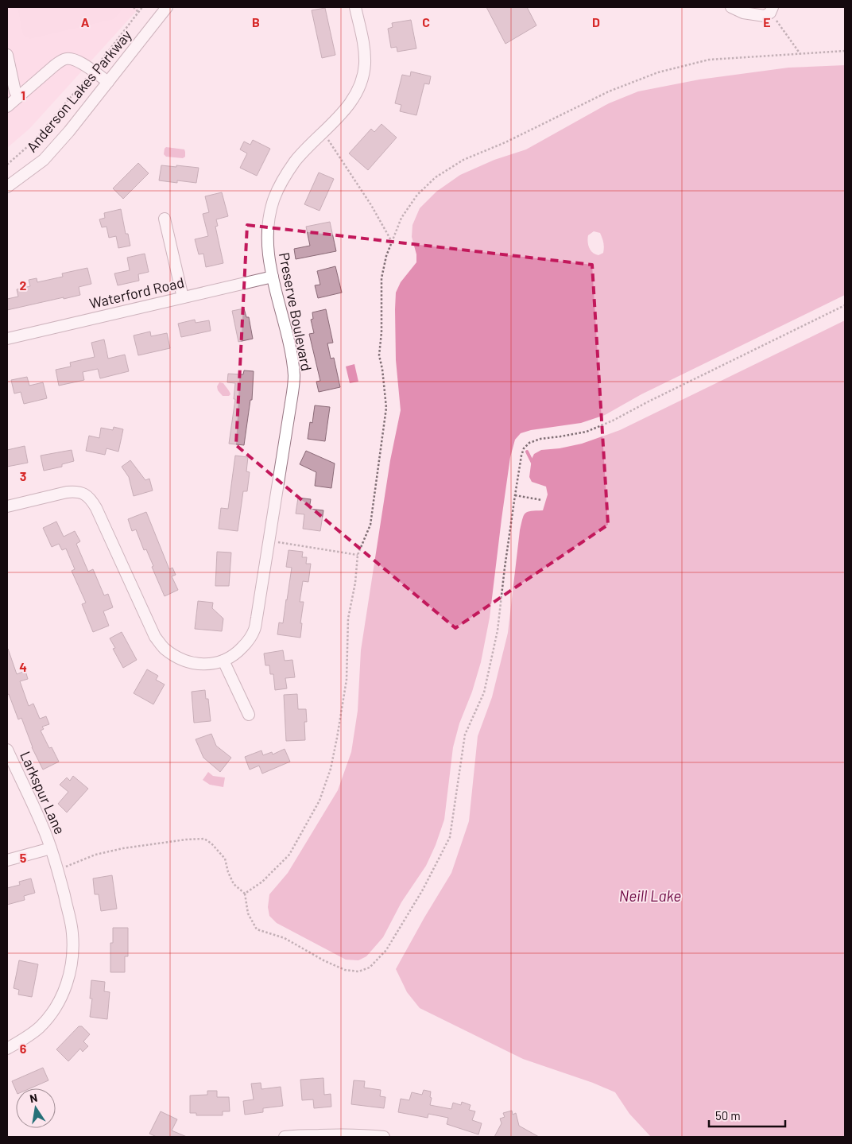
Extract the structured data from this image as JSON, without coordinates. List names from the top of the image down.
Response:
{
  "streets": {
    "street": [
      "Anderson Lakes Parkway",
      "Waterford Road",
      "Preserve Boulevard",
      "Larkspur Lane"
    ]
  },
  "crossings": [
    ["Waterford Road", "Preserve Boulevard"]
  ],
  "water": ["Neill Lake"],
  "scale_bar": "50 m",
  "north": "top",
  "grid": {
    "columns": [
      "A",
      "B",
      "C",
      "D",
      "E"
    ],
    "rows": [
      "1",
      "2",
      "3",
      "4",
      "5",
      "6"
    ]
  }
}
